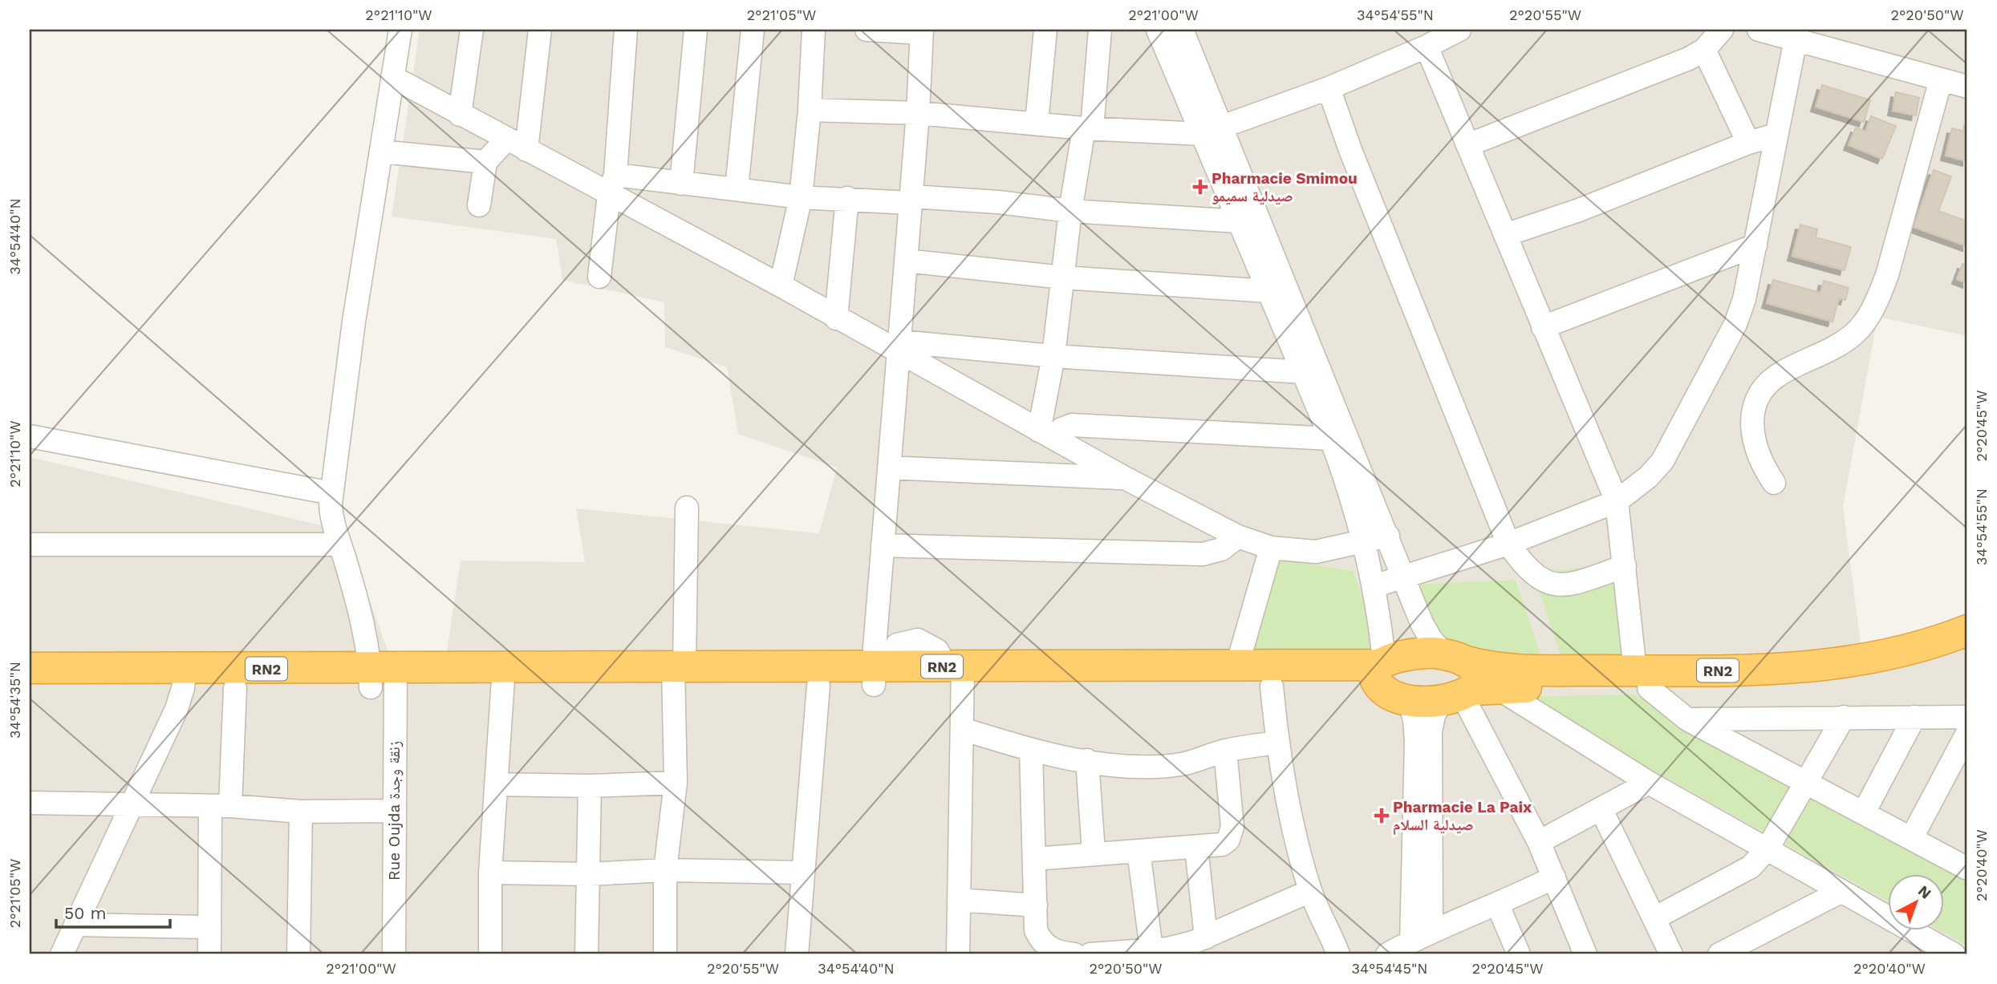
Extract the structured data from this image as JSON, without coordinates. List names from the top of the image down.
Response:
{
  "streets": {
    "highway": ["RN2"],
    "street": ["Rue Oujda زنقة وجدة"]
  },
  "crossings": [
    ["RN2", "Rue Oujda زنقة وجدة"]
  ],
  "places": {
    "health": ["Pharmacie Smimou صيدلية سميمو", "Pharmacie La Paix صيدلية السلام"]
  },
  "scale_bar": "50 m",
  "north": "top right",
  "coordinates": [
    "2°21'10\"W",
    "2°21'05\"W",
    "2°21'00\"W",
    "34°54'55\"N",
    "2°20'55\"W",
    "2°20'50\"W",
    "34°54'40\"N",
    "2°20'45\"W",
    "34°54'35\"N",
    "2°20'40\"W",
    "34°54'45\"N"
  ]
}
